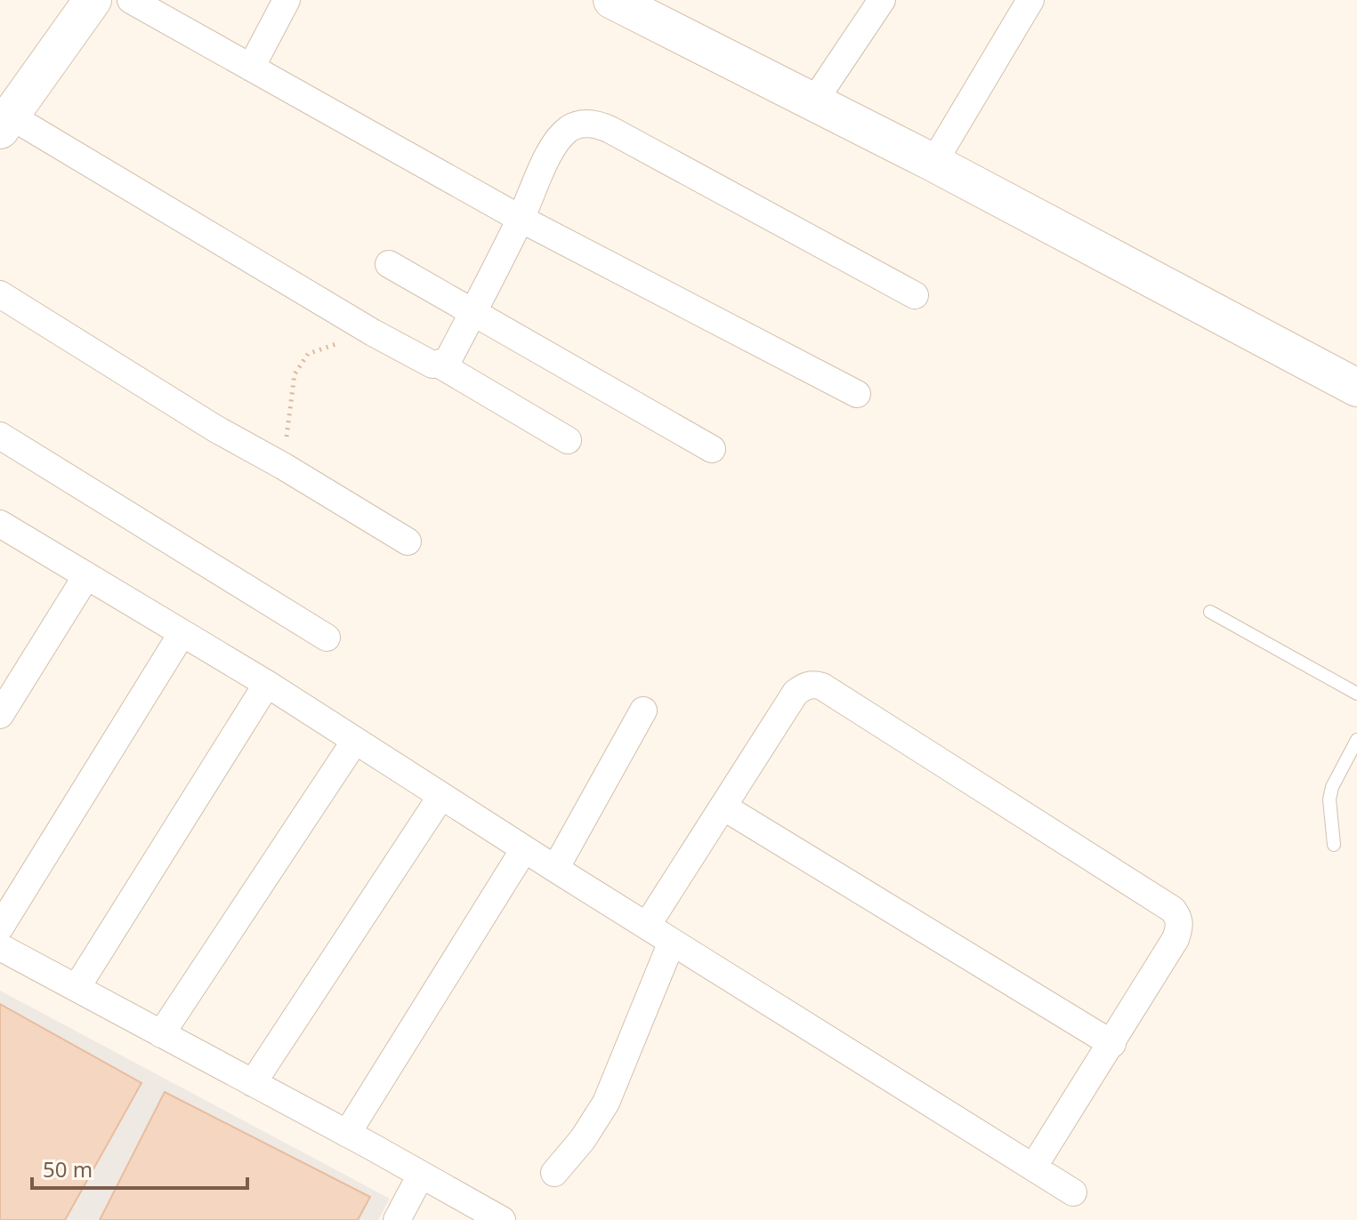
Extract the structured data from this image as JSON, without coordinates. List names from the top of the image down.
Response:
{
  "scale_bar": "50 m"
}
